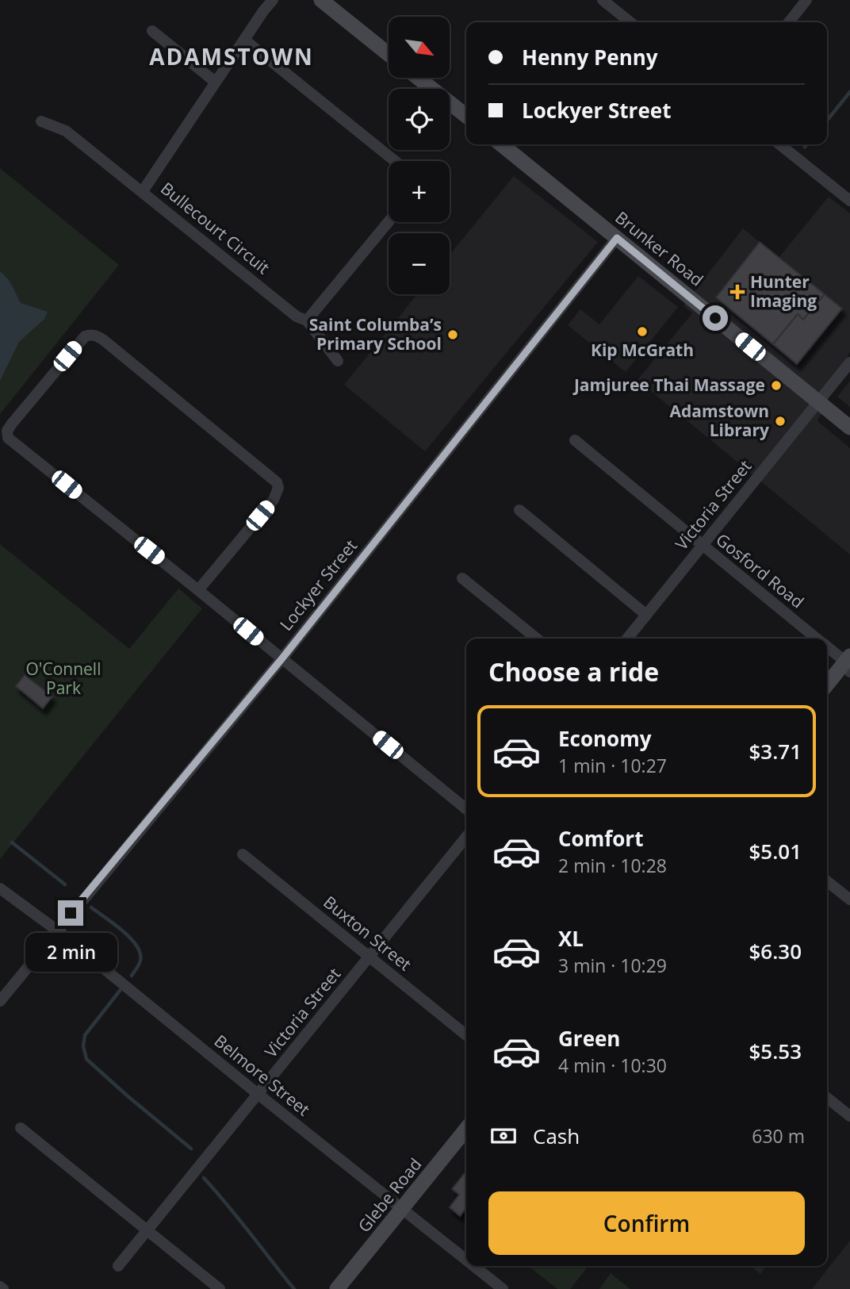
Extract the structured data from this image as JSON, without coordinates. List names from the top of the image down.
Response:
{
  "streets": {
    "main road": ["Brunker Road", "Glebe Road"],
    "street": [
      "Bullecourt Circuit",
      "Victoria Street",
      "Gosford Road",
      "Lockyer Street",
      "Buxton Street",
      "Belmore Street"
    ]
  },
  "crossings": [
    ["Brunker Road", "Victoria Street"],
    ["Brunker Road", "Lockyer Street"],
    ["Victoria Street", "Gosford Road"],
    ["Victoria Street", "Buxton Street"],
    ["Victoria Street", "Belmore Street"],
    ["Lockyer Street", "Belmore Street"],
    ["Belmore Street", "Glebe Road"]
  ],
  "districts": ["ADAMSTOWN"],
  "parks": ["O'Connell Park"],
  "places": {
    "health": ["Hunter Imaging"],
    "other": [
      "Kip McGrath",
      "Saint Columba’s Primary School",
      "Jamjuree Thai Massage",
      "Adamstown Library"
    ]
  },
  "north": "bottom right",
  "page": {
    "map_buttons": ["+", "−"],
    "banner": ["Henny Penny", "Lockyer Street"],
    "heading": "Choose a ride",
    "list": [
      {
        "name": "Economy",
        "note": "1 min · 10:27",
        "value": "$3.71"
      },
      {
        "name": "Comfort",
        "note": "2 min · 10:28",
        "value": "$5.01"
      },
      {
        "name": "XL",
        "note": "3 min · 10:29",
        "value": "$6.30"
      },
      {
        "name": "Green",
        "note": "4 min · 10:30",
        "value": "$5.53"
      }
    ],
    "bubble": "2 min",
    "pay": ["Cash", "630 m"],
    "buttons": "Confirm"
  }
}
